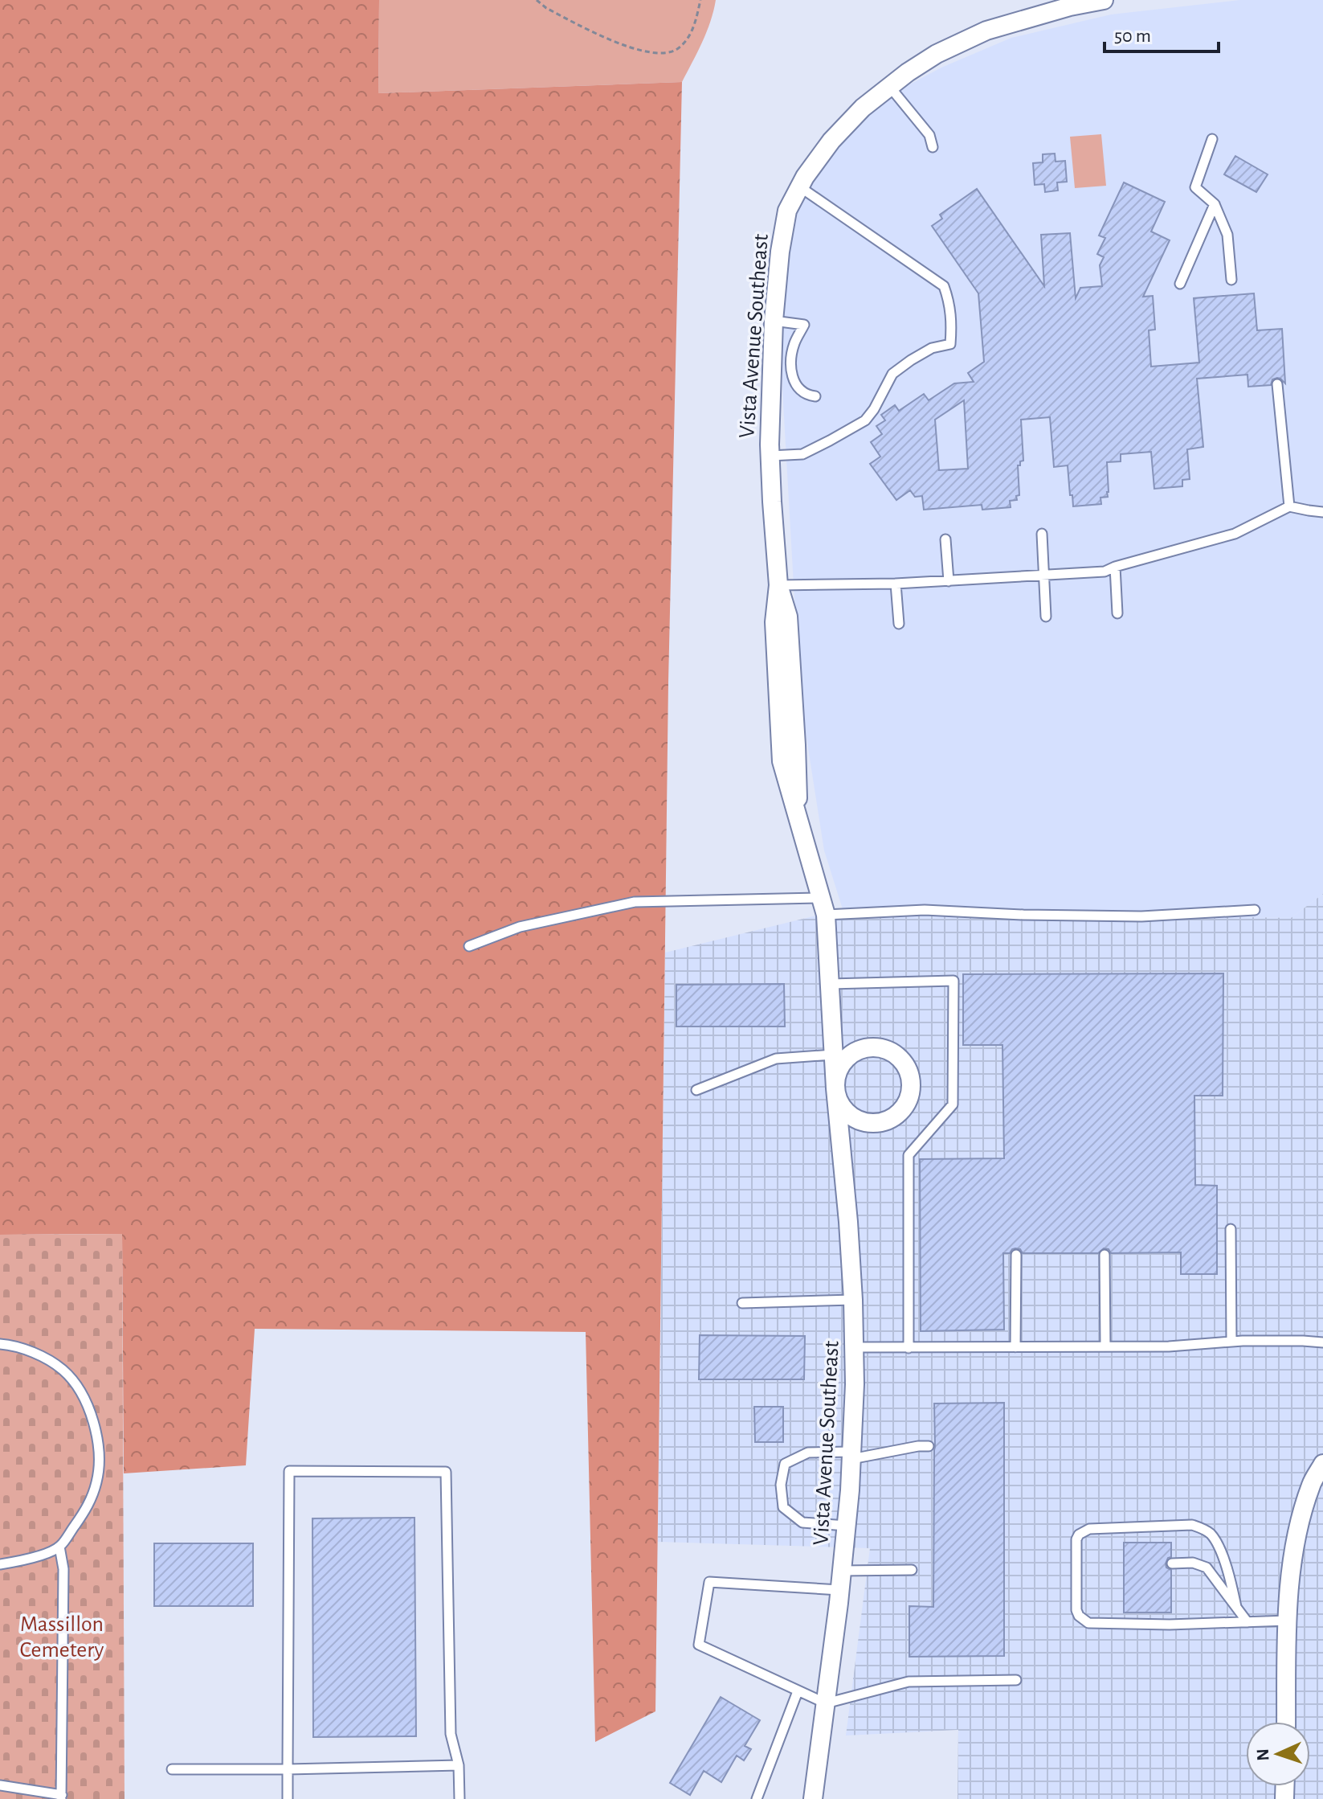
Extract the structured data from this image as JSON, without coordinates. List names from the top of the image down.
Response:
{
  "streets": {
    "street": ["Vista Avenue Southeast"]
  },
  "parks": ["Massillon Cemetery"],
  "scale_bar": "50 m",
  "north": "left"
}
